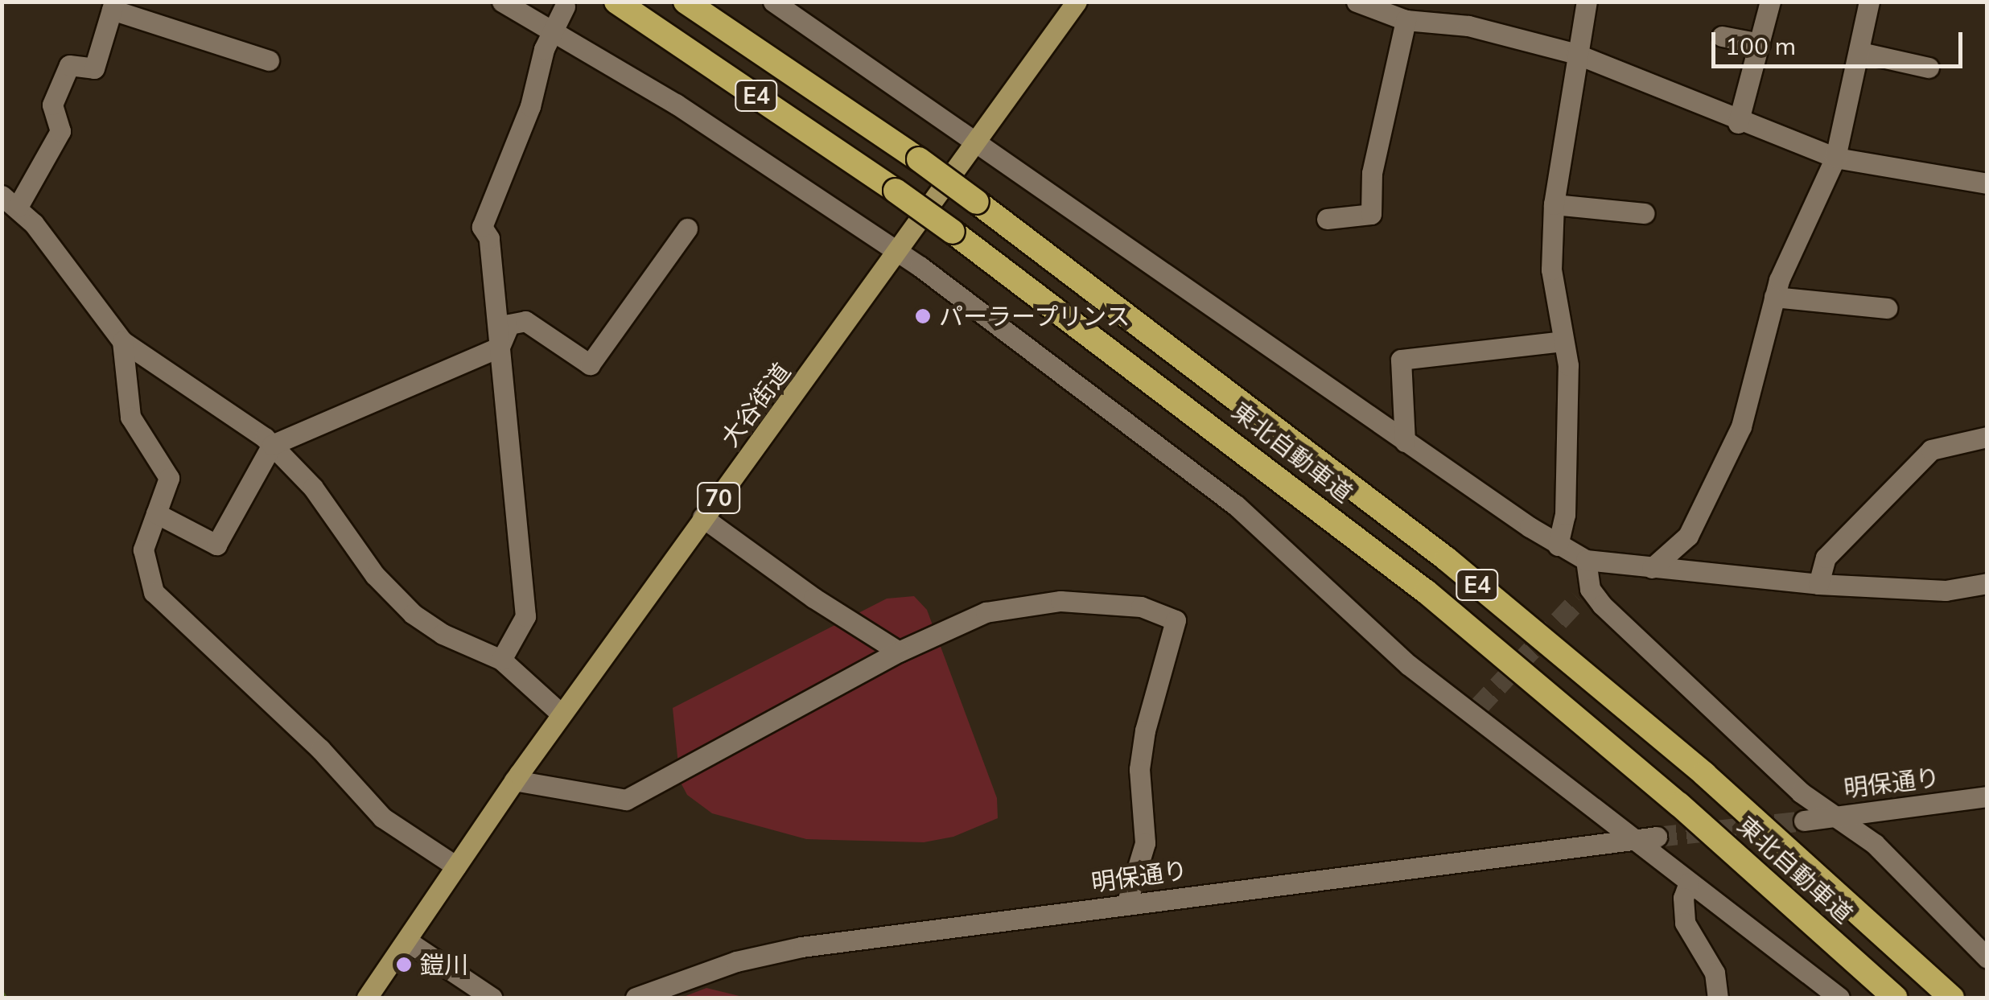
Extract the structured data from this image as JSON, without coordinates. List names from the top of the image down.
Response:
{
  "streets": {
    "highway": ["E4", "東北自動車道"],
    "main road": ["大谷街道", "70"],
    "street": ["明保通り"]
  },
  "places": ["パーラープリンス", "鎧川"],
  "scale_bar": "100 m"
}
